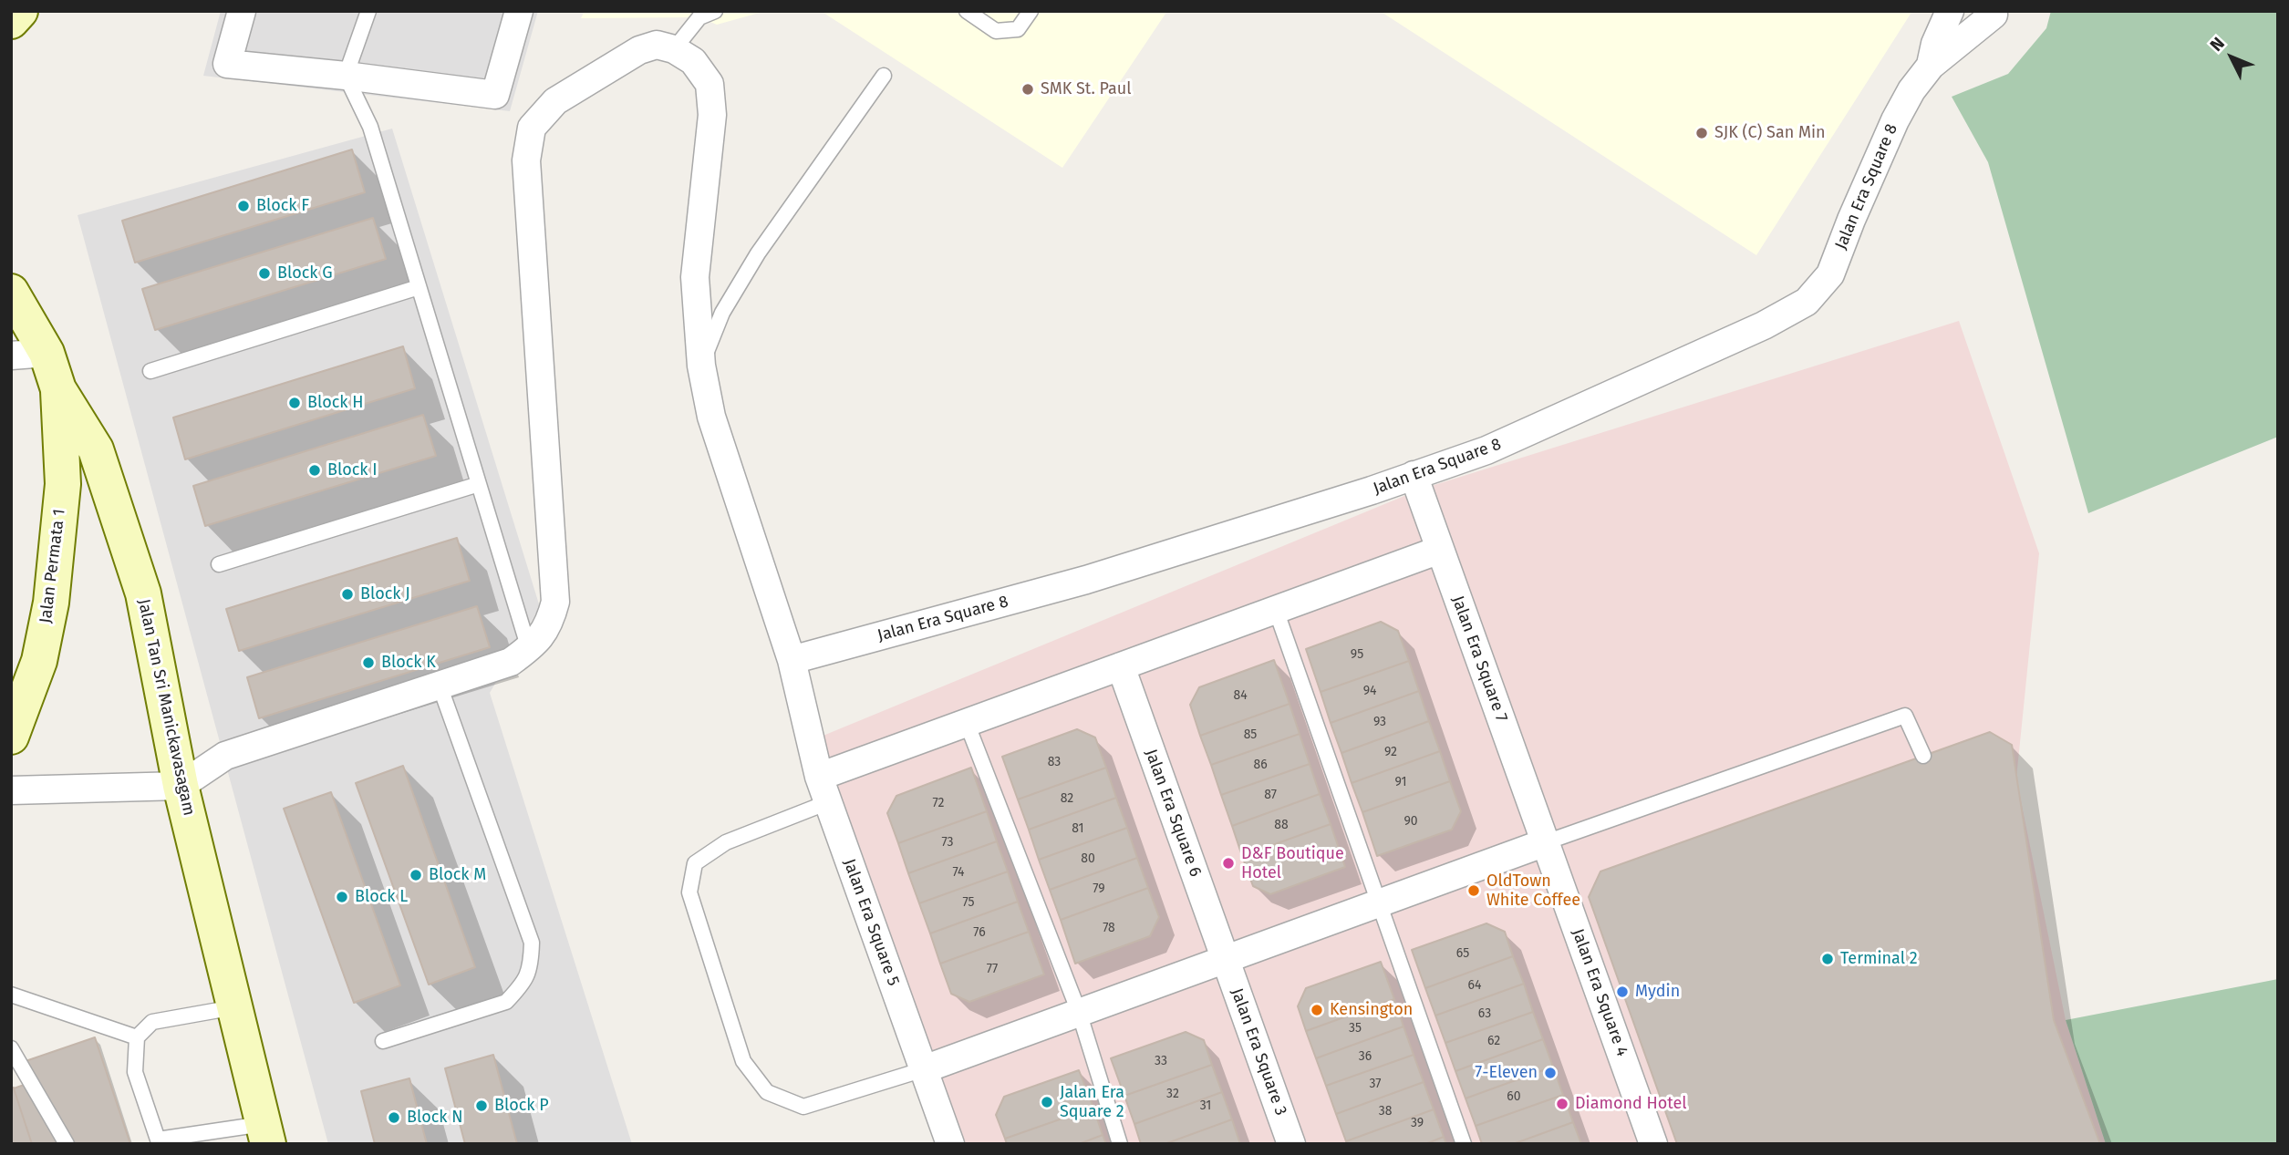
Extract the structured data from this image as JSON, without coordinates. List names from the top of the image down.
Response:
{
  "streets": {
    "main road": ["Jalan Permata 1", "Jalan Tan Sri Manickavasagam"],
    "street": [
      "Jalan Era Square 8",
      "Jalan Era Square 7",
      "Jalan Era Square 6",
      "Jalan Era Square 5",
      "Jalan Era Square 4",
      "Jalan Era Square 3"
    ]
  },
  "crossings": [
    ["Jalan Era Square 8", "Jalan Era Square 7"],
    ["Jalan Era Square 8", "Jalan Era Square 5"],
    ["Jalan Permata 1", "Jalan Tan Sri Manickavasagam"],
    ["Jalan Era Square 7", "Jalan Era Square 4"],
    ["Jalan Era Square 6", "Jalan Era Square 3"]
  ],
  "places": [
    "SMK St. Paul",
    "SJK (C) San Min",
    "Block F",
    "Block G",
    "Block H",
    "Block I",
    "Block J",
    "Block K",
    "D&F Boutique Hotel",
    "Block M",
    "OldTown White Coffee",
    "Block L",
    "Terminal 2",
    "Mydin",
    "Kensington",
    "7-Eleven",
    "Jalan Era Square 2",
    "Diamond Hotel",
    "Block P",
    "Block N"
  ],
  "house_numbers": [
    "95",
    "94",
    "84",
    "93",
    "85",
    "92",
    "83",
    "86",
    "91",
    "87",
    "82",
    "72",
    "90",
    "88",
    "81",
    "73",
    "80",
    "74",
    "79",
    "75",
    "78",
    "76",
    "65",
    "77",
    "64",
    "63",
    "35",
    "62",
    "36",
    "33",
    "37",
    "32",
    "60",
    "31",
    "38",
    "39"
  ],
  "north": "top left"
}
